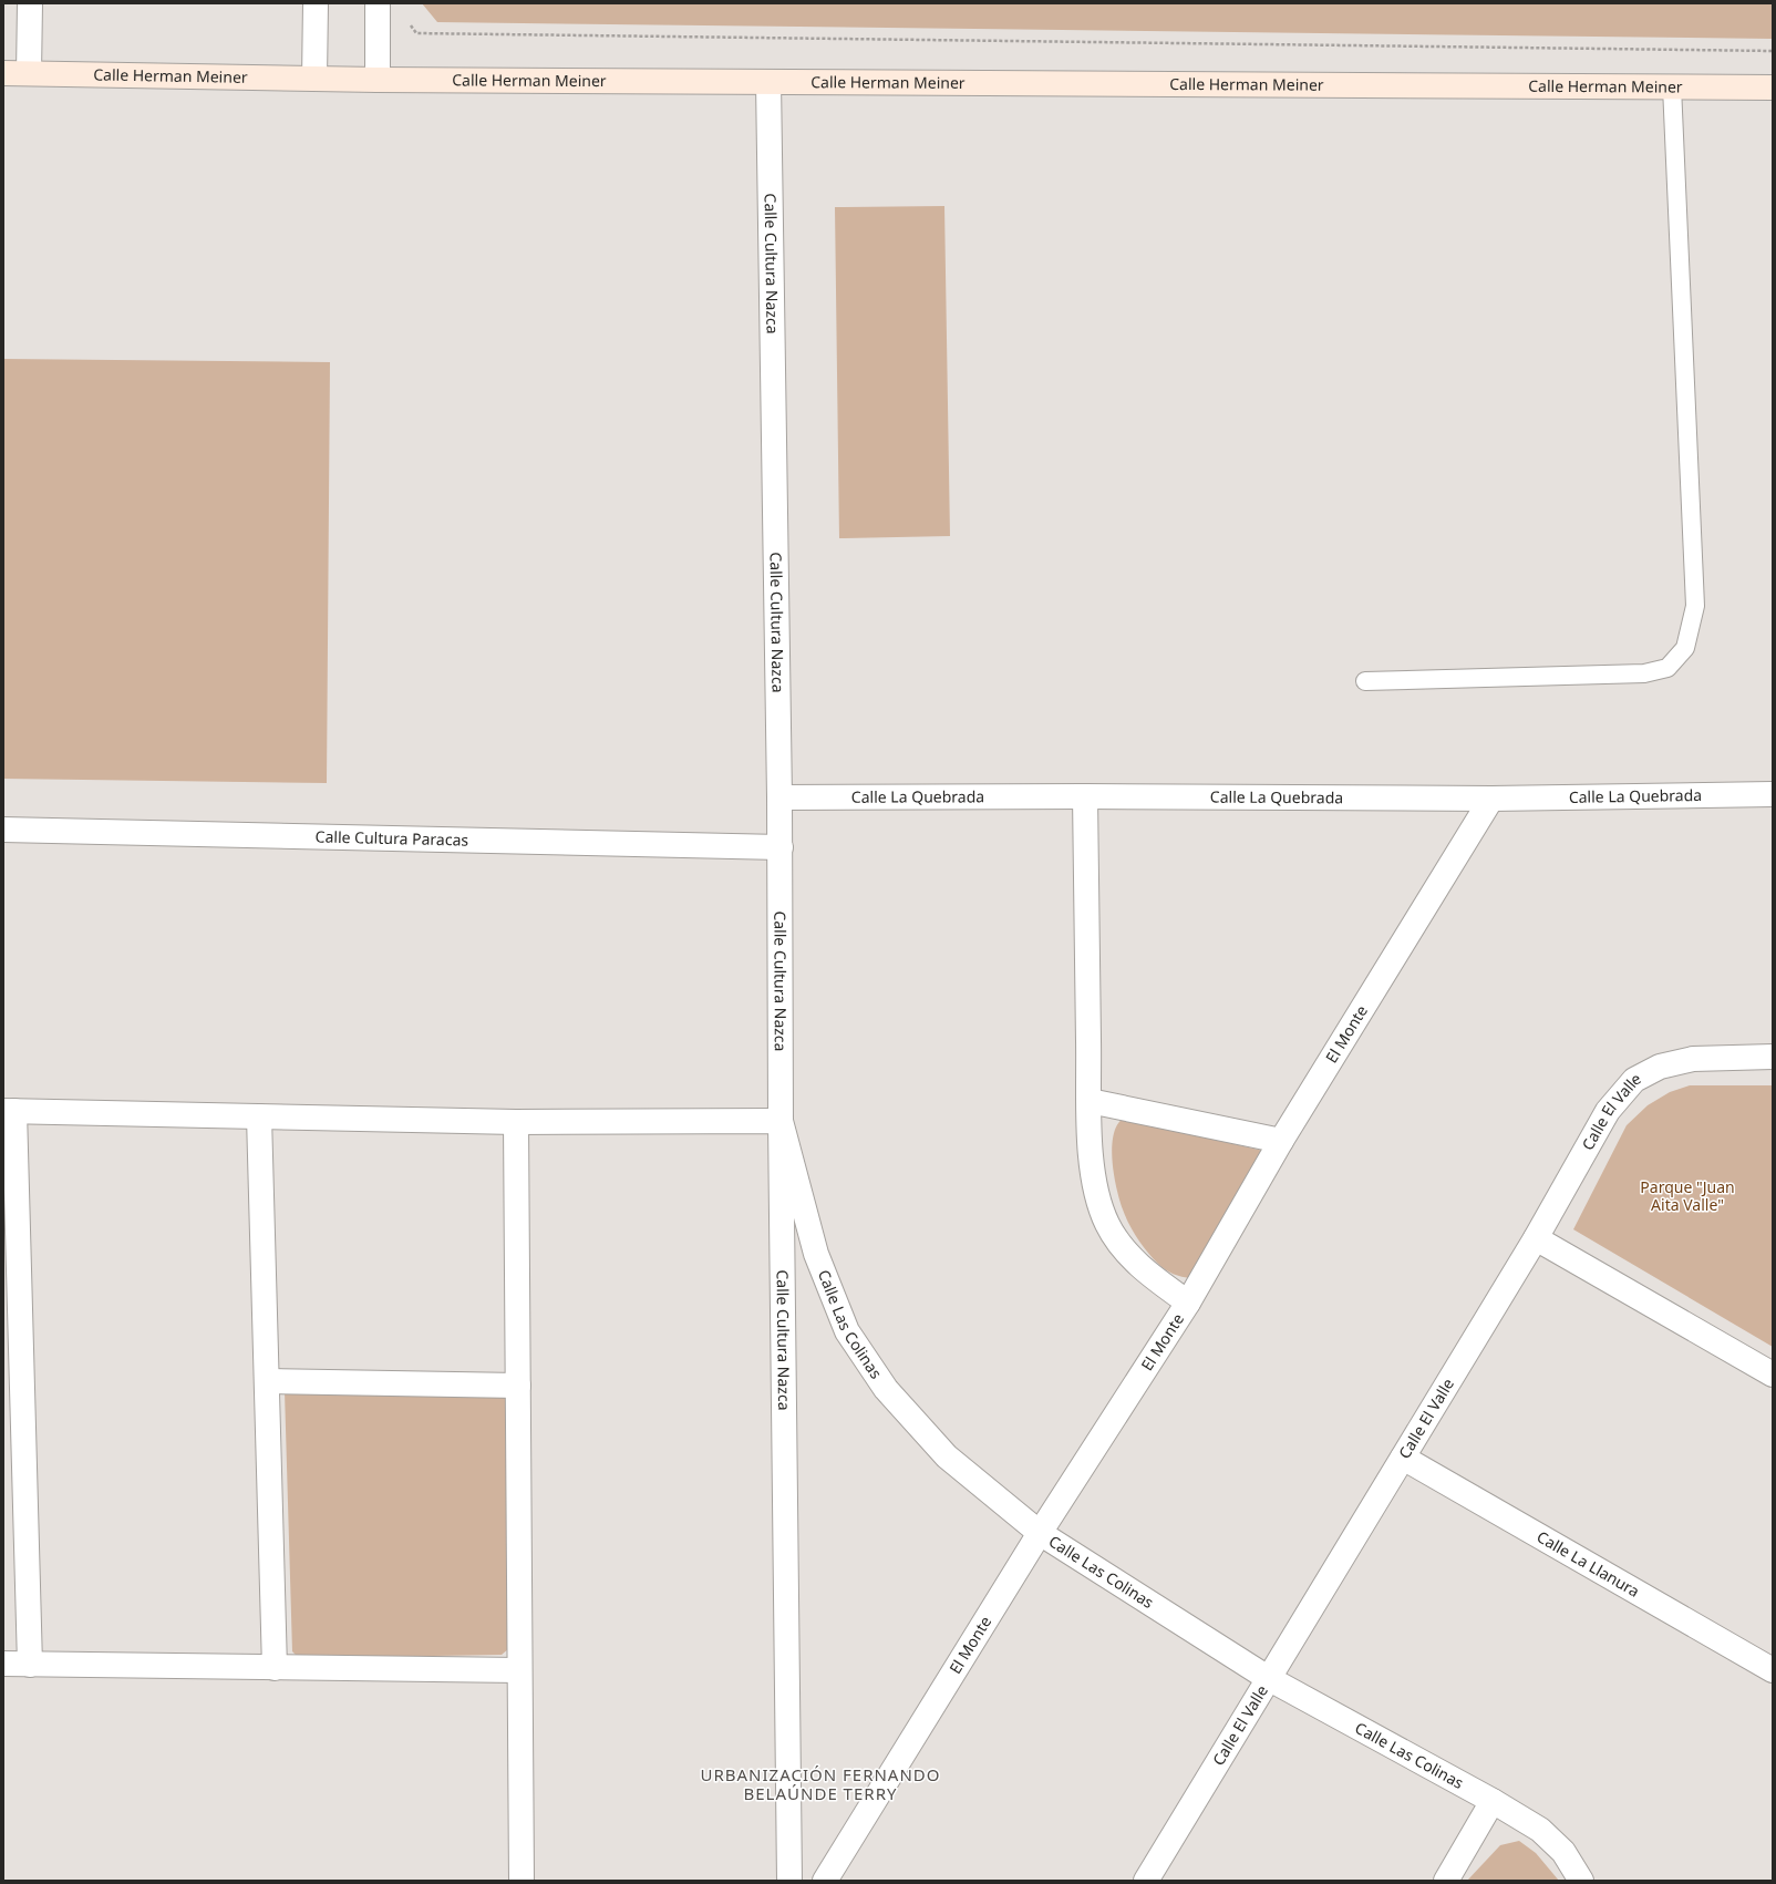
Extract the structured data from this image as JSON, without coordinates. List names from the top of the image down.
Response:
{
  "streets": {
    "street": [
      "Calle Herman Meiner",
      "Calle Cultura Nazca",
      "Calle La Quebrada",
      "Calle Cultura Paracas",
      "El Monte",
      "Calle El Valle",
      "Calle Las Colinas",
      "Calle La Llanura"
    ]
  },
  "crossings": [
    ["Calle Herman Meiner", "Calle Cultura Nazca"],
    ["Calle Cultura Nazca", "Calle La Quebrada"],
    ["Calle Cultura Nazca", "Calle Cultura Paracas"],
    ["Calle Cultura Nazca", "Calle Las Colinas"],
    ["Calle La Quebrada", "El Monte"],
    ["El Monte", "Calle Las Colinas"],
    ["Calle El Valle", "Calle Las Colinas"],
    ["Calle El Valle", "Calle La Llanura"]
  ],
  "districts": ["URBANIZACIÓN FERNANDO BELAÚNDE TERRY"],
  "parks": ["Parque \"Juan Aita Valle\""]
}
